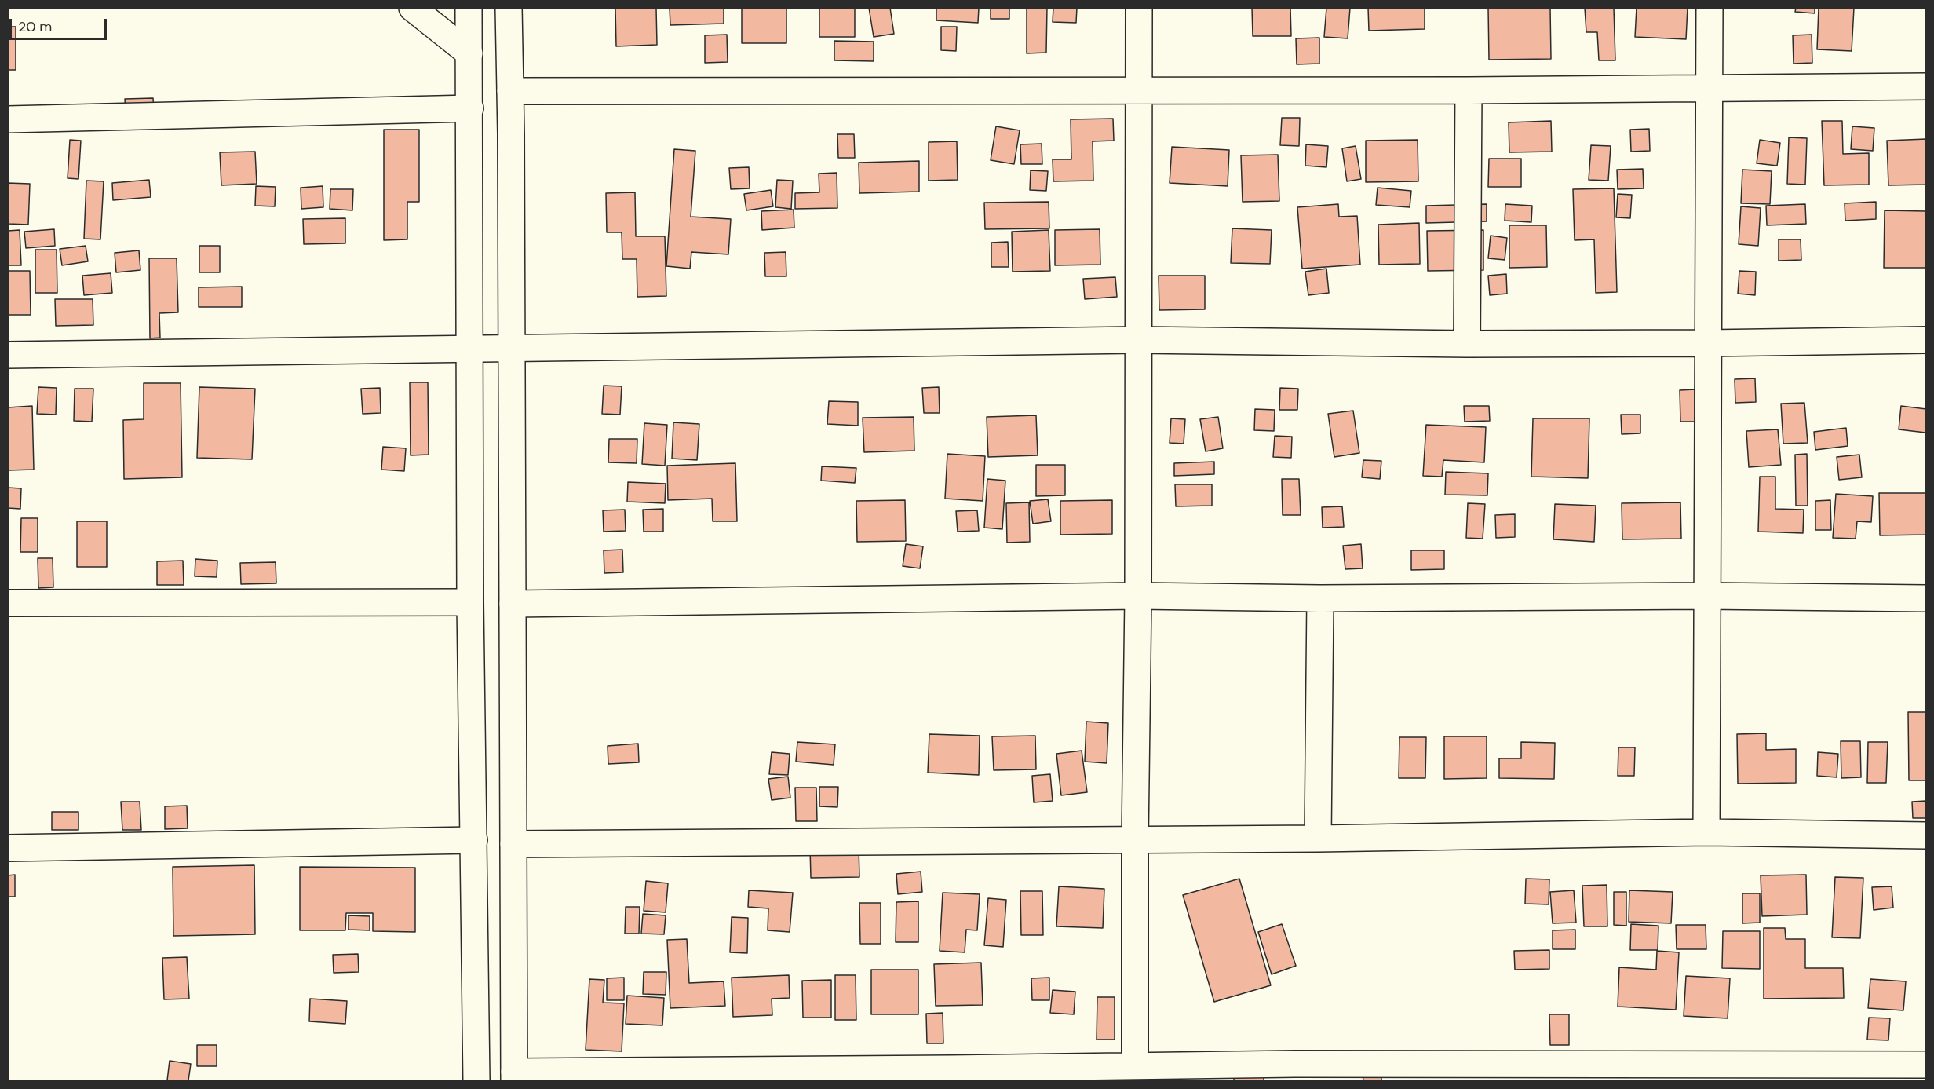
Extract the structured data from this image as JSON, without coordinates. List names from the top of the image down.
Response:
{
  "scale_bar": "20 m"
}
